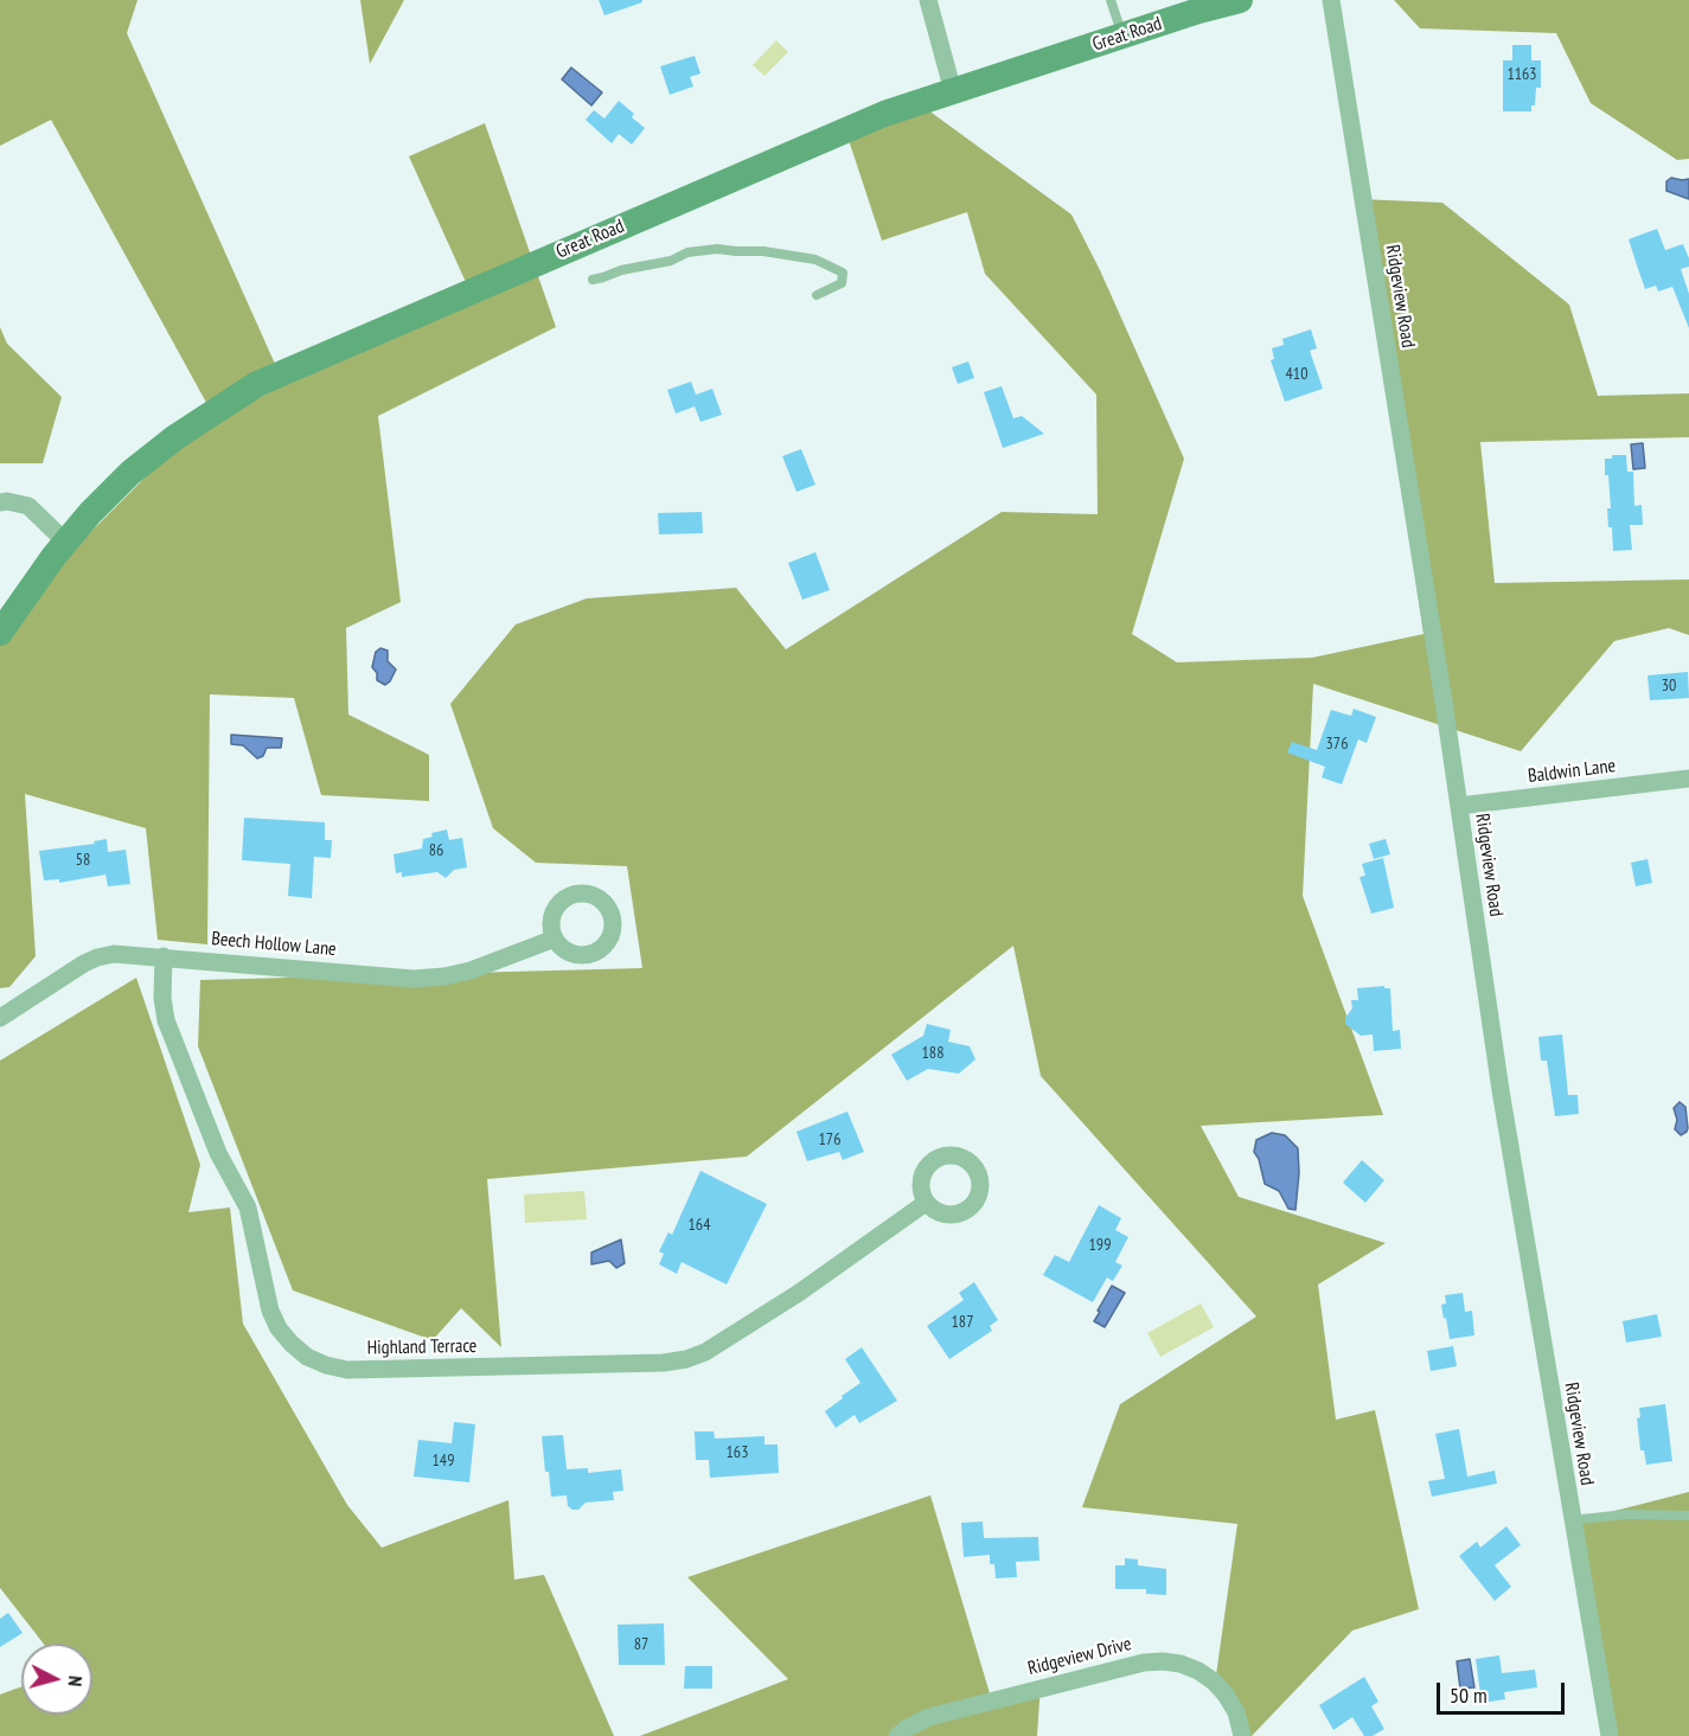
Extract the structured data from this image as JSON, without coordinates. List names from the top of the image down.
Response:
{
  "streets": {
    "street": [
      "Great Road",
      "Ridgeview Road",
      "Baldwin Lane",
      "Beech Hollow Lane",
      "Highland Terrace",
      "Ridgeview Drive"
    ]
  },
  "crossings": [
    ["Ridgeview Road", "Baldwin Lane"],
    ["Beech Hollow Lane", "Highland Terrace"]
  ],
  "house_numbers": [
    "1163",
    "410",
    "30",
    "376",
    "86",
    "58",
    "188",
    "176",
    "164",
    "199",
    "187",
    "163",
    "149",
    "87"
  ],
  "scale_bar": "50 m",
  "north": "right"
}
